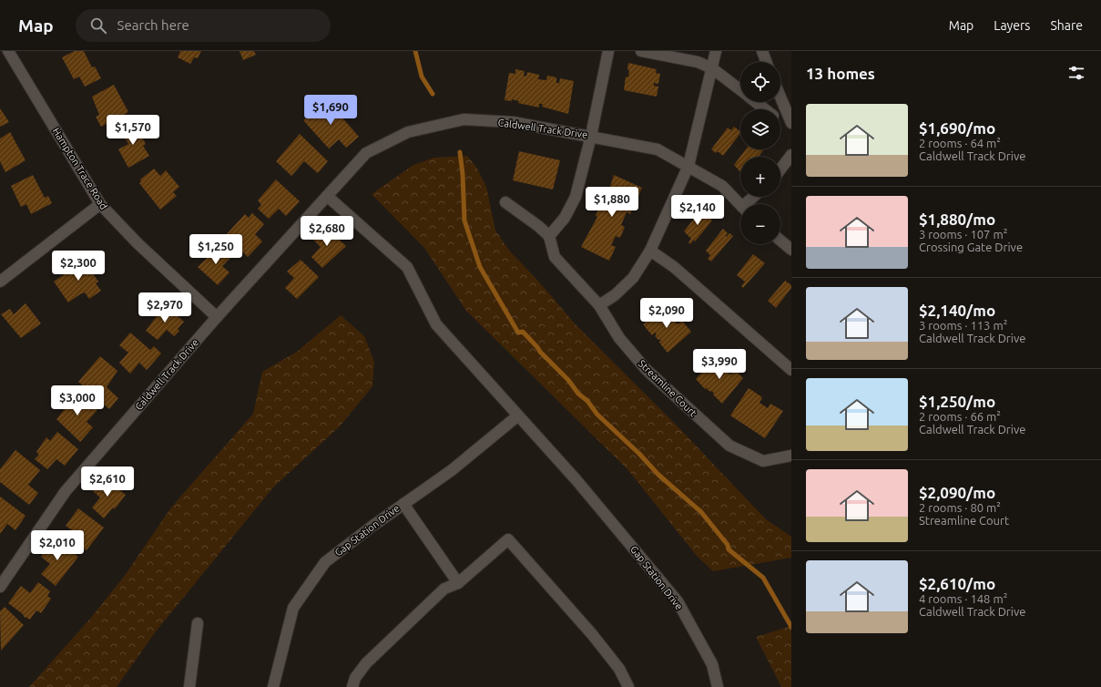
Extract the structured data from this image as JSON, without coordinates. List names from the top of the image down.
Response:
{
  "streets": {
    "street": [
      "Caldwell Track Drive",
      "Hampton Trace Road",
      "Streamline Court",
      "Gap Station Drive"
    ]
  },
  "crossings": [
    ["Caldwell Track Drive", "Hampton Trace Road"],
    ["Caldwell Track Drive", "Gap Station Drive"]
  ],
  "page": {
    "header": "Map",
    "search": "Search here",
    "nav": ["Map", "Layers", "Share"],
    "heading": "13 homes",
    "map_buttons": ["+", "−"],
    "price": [
      "$1,690",
      "$1,570",
      "$1,880",
      "$2,140",
      "$2,680",
      "$1,250",
      "$2,300",
      "$2,970",
      "$2,090",
      "$3,990",
      "$3,000",
      "$2,610",
      "$2,010"
    ],
    "list": [
      {
        "name": "$1,690/mo",
        "note": "2 rooms · 64 m² · Caldwell Track Drive"
      },
      {
        "name": "$1,880/mo",
        "note": "3 rooms · 107 m² · Crossing Gate Drive"
      },
      {
        "name": "$2,140/mo",
        "note": "3 rooms · 113 m² · Caldwell Track Drive"
      },
      {
        "name": "$1,250/mo",
        "note": "2 rooms · 66 m² · Caldwell Track Drive"
      },
      {
        "name": "$2,090/mo",
        "note": "2 rooms · 80 m² · Streamline Court"
      },
      {
        "name": "$2,610/mo",
        "note": "4 rooms · 148 m² · Caldwell Track Drive"
      }
    ]
  }
}
